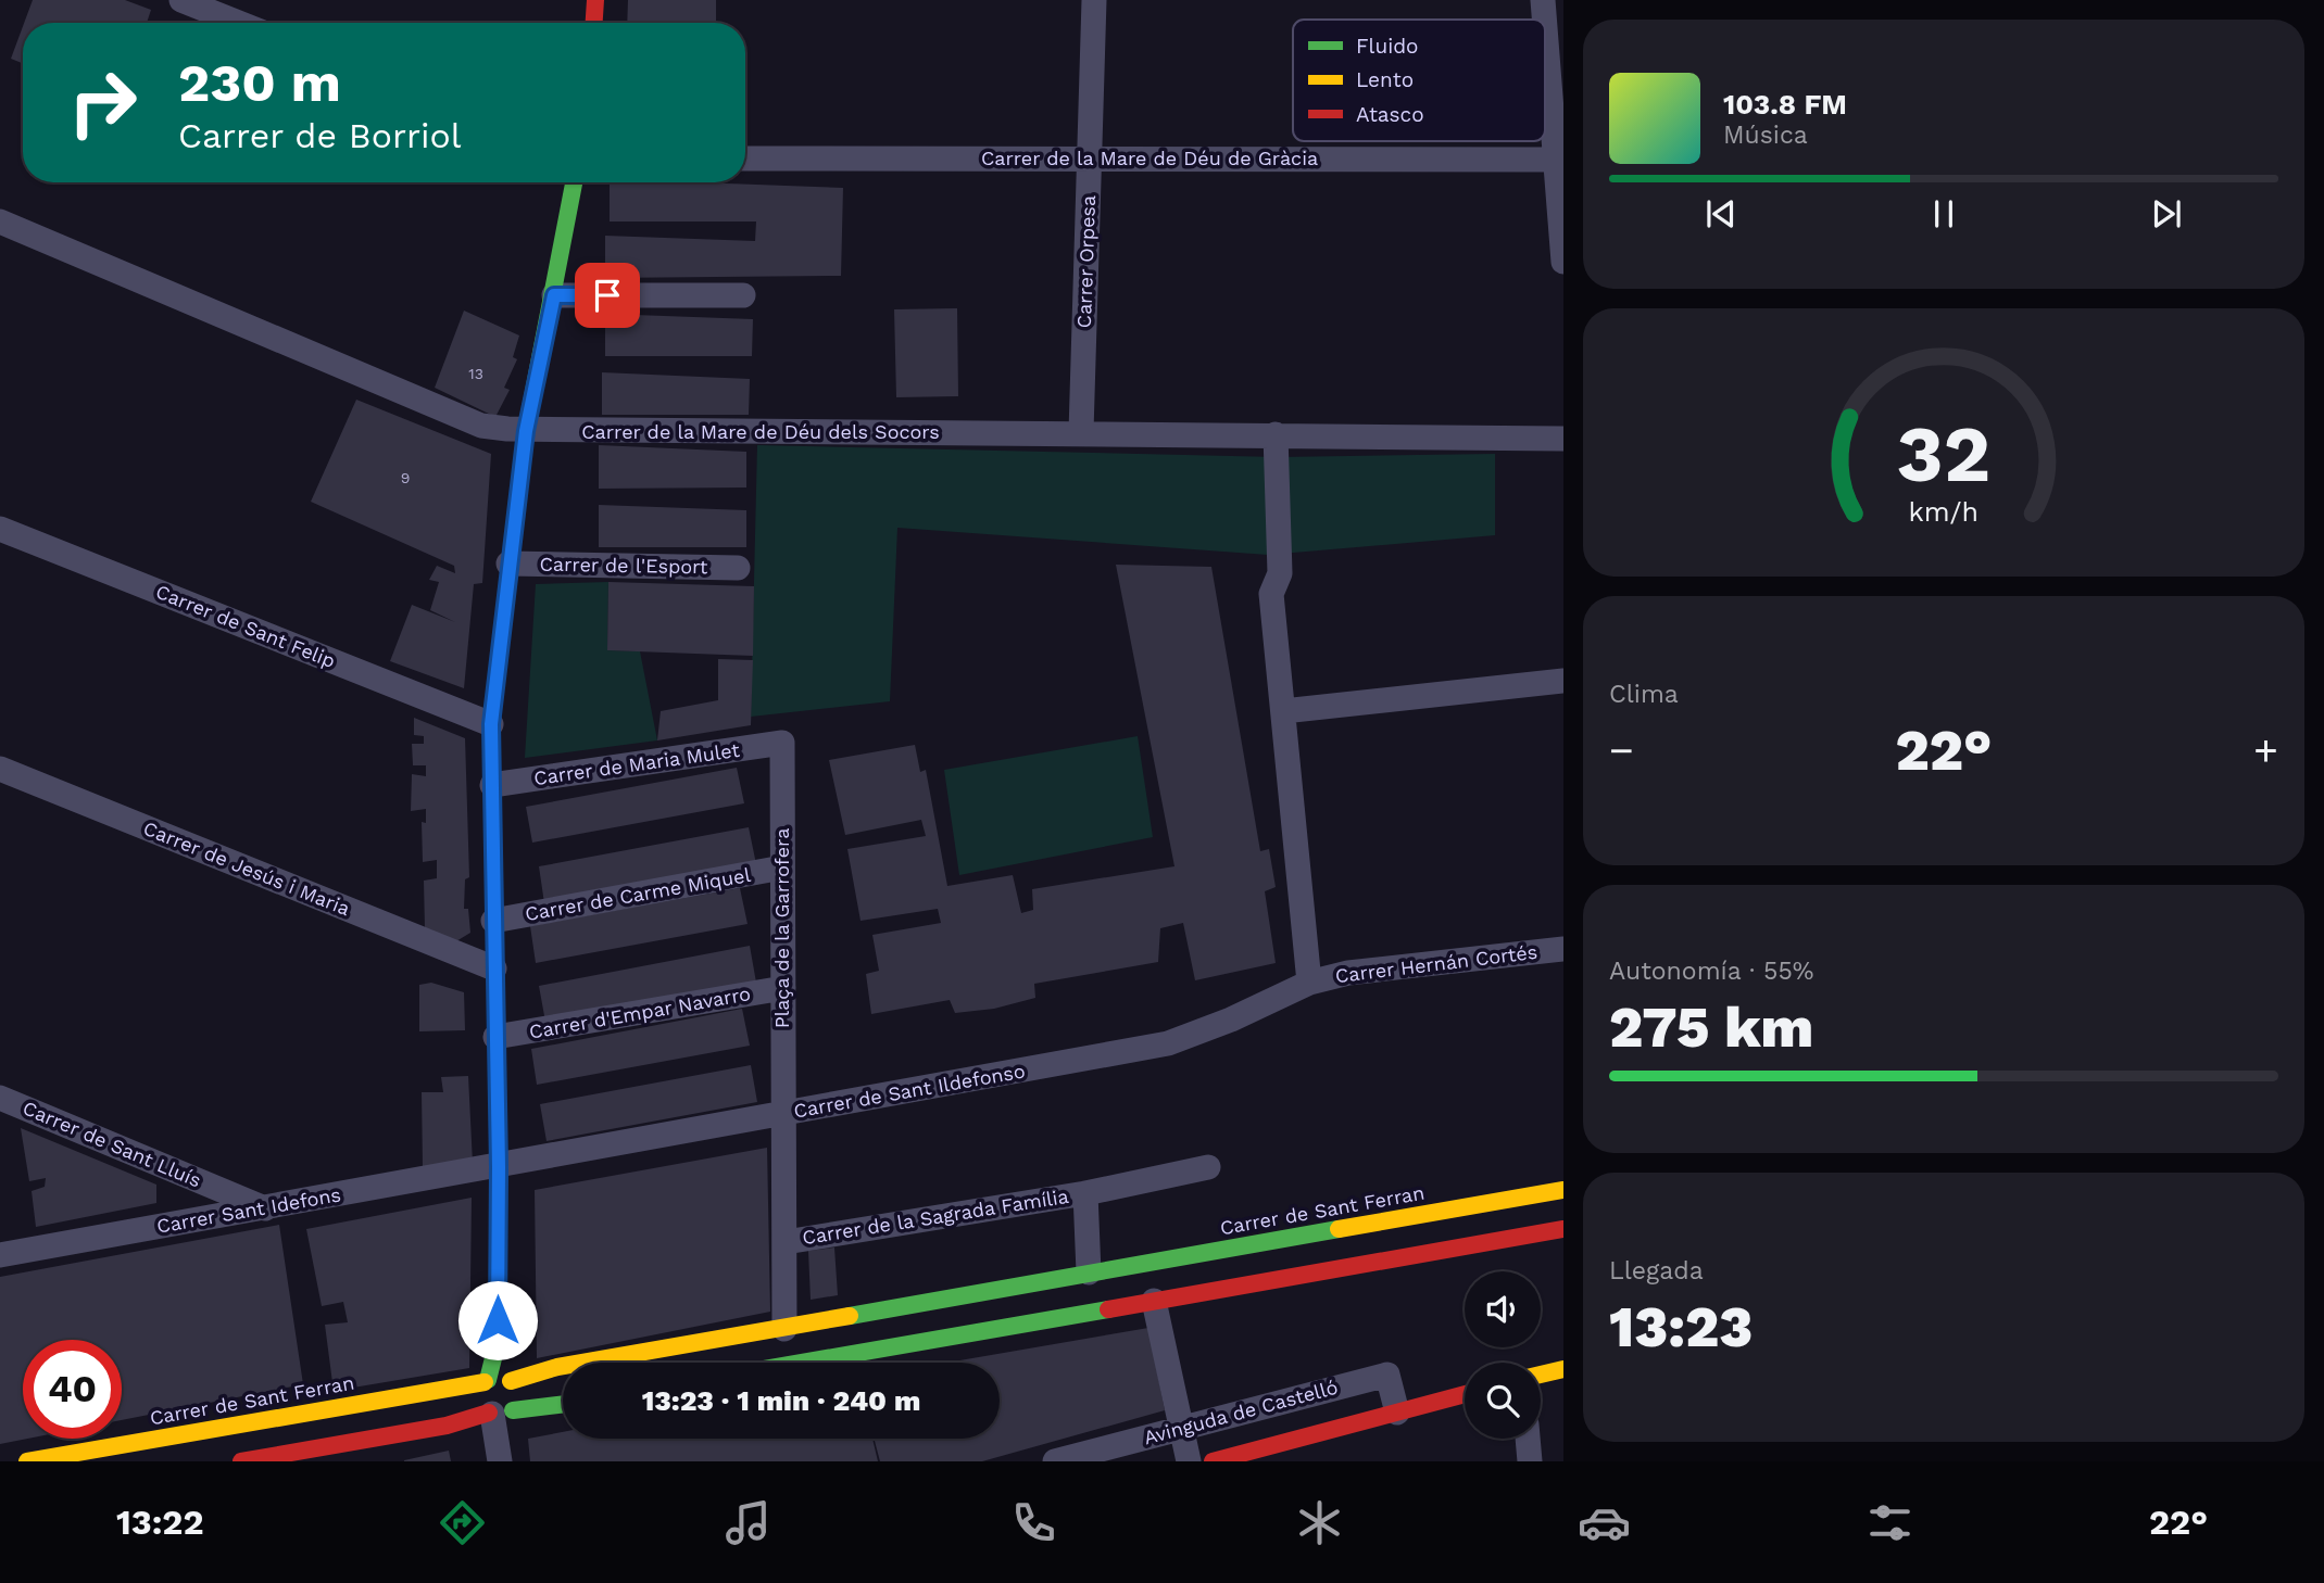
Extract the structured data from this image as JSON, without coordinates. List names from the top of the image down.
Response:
{
  "streets": {
    "street": [
      "Carrer de la Mare de Déu de Gràcia",
      "Carrer Orpesa",
      "Carrer de la Mare de Déu dels Socors",
      "Carrer de l'Esport",
      "Carrer de Sant Felip",
      "Carrer de Maria Mulet",
      "Carrer de Jesús i Maria",
      "Carrer de Carme Miquel",
      "Plaça de la Garrofera",
      "Carrer Hernán Cortés",
      "Carrer d'Empar Navarro",
      "Carrer de Sant Ildefonso",
      "Carrer de Sant Lluís",
      "Carrer Sant Idefons",
      "Carrer de Sant Ferran",
      "Carrer de la Sagrada Família",
      "Avinguda de Castelló"
    ]
  },
  "crossings": [
    ["Carrer de la Mare de Déu de Gràcia", "Carrer Orpesa"],
    ["Carrer Orpesa", "Carrer de la Mare de Déu dels Socors"],
    ["Carrer de Maria Mulet", "Plaça de la Garrofera"],
    ["Carrer de Carme Miquel", "Plaça de la Garrofera"],
    ["Plaça de la Garrofera", "Carrer d'Empar Navarro"],
    ["Plaça de la Garrofera", "Carrer de Sant Ildefonso"],
    ["Plaça de la Garrofera", "Carrer de Sant Ferran"],
    ["Plaça de la Garrofera", "Carrer de la Sagrada Família"],
    ["Carrer Hernán Cortés", "Carrer de Sant Ildefonso"],
    ["Carrer de Sant Ildefonso", "Carrer Sant Idefons"],
    ["Carrer de Sant Lluís", "Carrer Sant Idefons"],
    ["Carrer de Sant Ferran", "Carrer de la Sagrada Família"]
  ],
  "house_numbers": ["13", "9"],
  "legend": ["Fluido", "Lento", "Atasco"],
  "page": {
    "turn": ["230 m", "Carrer de Borriol"],
    "song": ["103.8 FM", "Música"],
    "tile": [
      "Clima",
      ["Autonomía · 55%", "275 km"],
      ["Llegada", "13:23"]
    ],
    "heat": ["−", "22°", "+"],
    "limit": "40",
    "trip": "13:23 · 1 min · 240 m",
    "tabs": ["13:22", "22°"],
    "gauge": ["32", "km/h"]
  }
}
